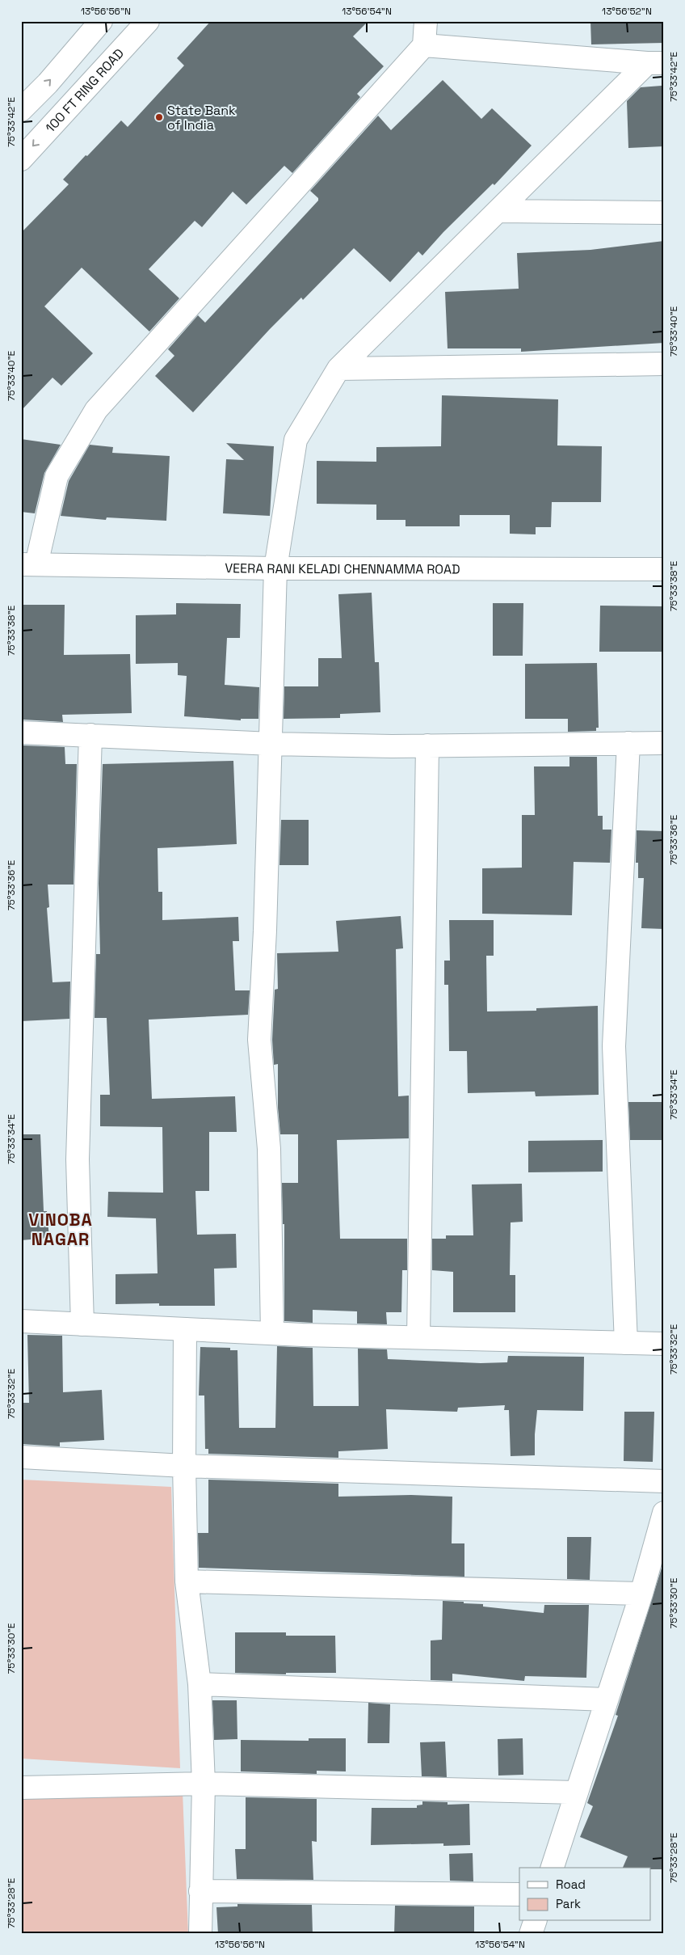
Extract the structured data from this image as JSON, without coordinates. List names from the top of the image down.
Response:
{
  "streets": {
    "street": ["100 FT RING ROAD", "VEERA RANI KELADI CHENNAMMA ROAD"]
  },
  "districts": ["VINOBA NAGAR"],
  "places": ["State Bank of India"],
  "legend": ["Road", "Park"],
  "coordinates": [
    "13°56'56\"N",
    "13°56'54\"N",
    "13°56'52\"N",
    "75°33'42\"E",
    "75°33'40\"E",
    "75°33'38\"E",
    "75°33'36\"E",
    "75°33'34\"E",
    "75°33'32\"E",
    "75°33'30\"E",
    "75°33'28\"E"
  ]
}
